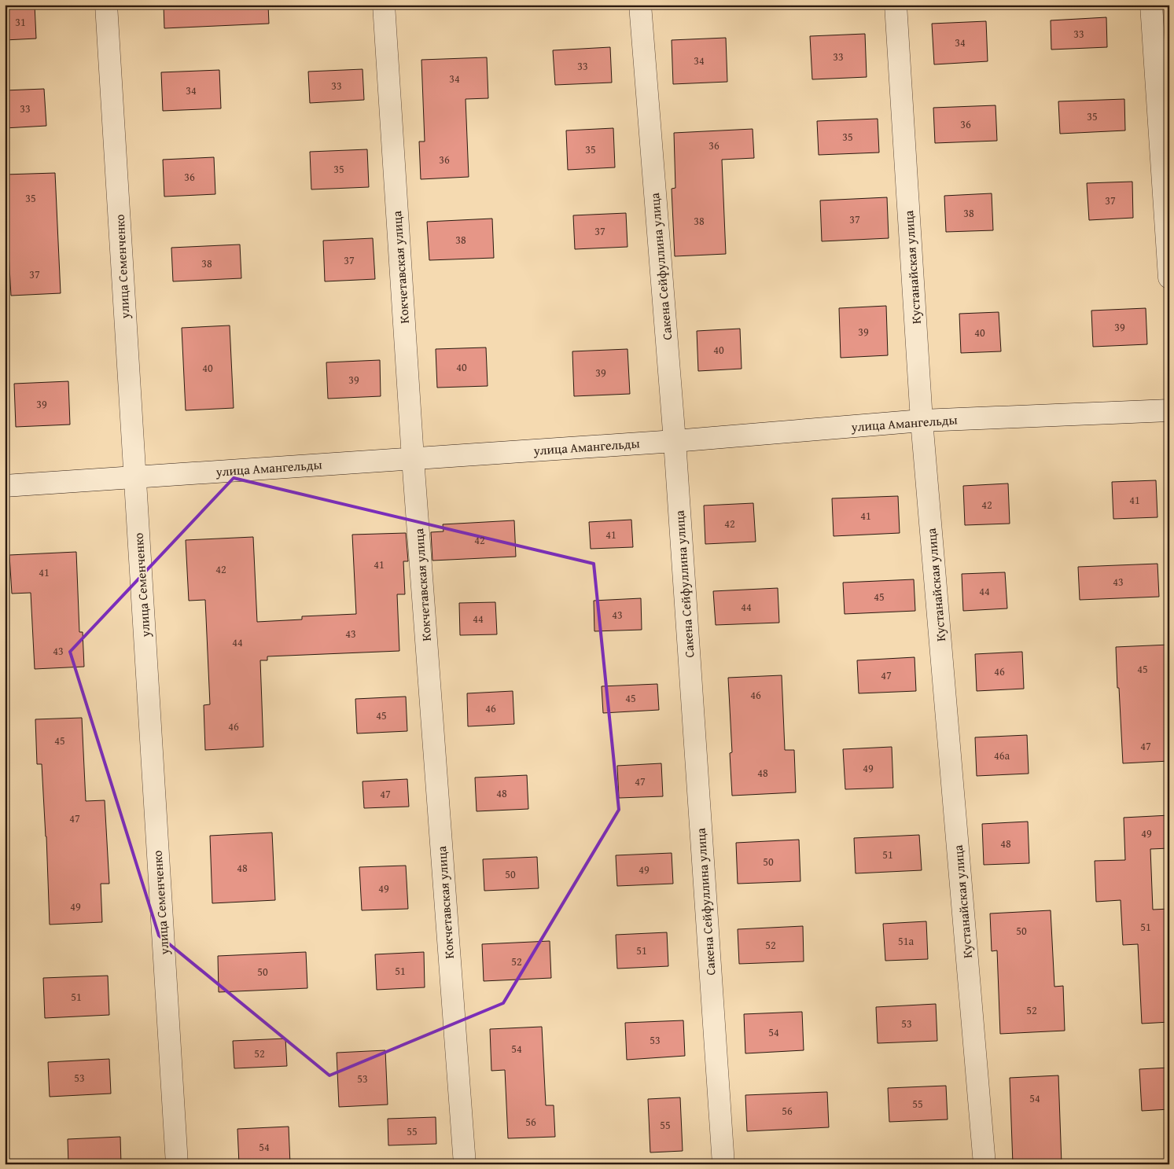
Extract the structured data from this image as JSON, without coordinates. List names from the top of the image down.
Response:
{
  "streets": {
    "street": [
      "улица Семенченко",
      "Сакена Сейфуллина улица",
      "Кокчетавская улица",
      "Кустанайская улица",
      "улица Амангельды"
    ]
  },
  "crossings": [
    ["улица Семенченко", "улица Амангельды"],
    ["Сакена Сейфуллина улица", "улица Амангельды"],
    ["Кокчетавская улица", "улица Амангельды"],
    ["Кустанайская улица", "улица Амангельды"]
  ],
  "house_numbers": [
    "31",
    "33",
    "34",
    "33",
    "34",
    "33",
    "34",
    "33",
    "34",
    "33",
    "35",
    "36",
    "35",
    "36",
    "35",
    "36",
    "35",
    "36",
    "35",
    "37",
    "38",
    "37",
    "38",
    "37",
    "38",
    "37",
    "38",
    "37",
    "39",
    "39",
    "40",
    "40",
    "40",
    "40",
    "39",
    "39",
    "39",
    "41",
    "42",
    "41",
    "42",
    "41",
    "42",
    "41",
    "42",
    "41",
    "43",
    "44",
    "45",
    "44",
    "43",
    "44",
    "43",
    "44",
    "43",
    "45",
    "46",
    "47",
    "46",
    "45",
    "46",
    "45",
    "46",
    "45",
    "47",
    "46а",
    "49",
    "48",
    "47",
    "48",
    "47",
    "47",
    "49",
    "48",
    "51",
    "50",
    "48",
    "49",
    "50",
    "49",
    "49",
    "51",
    "50",
    "51а",
    "52",
    "51",
    "52",
    "51",
    "50",
    "51",
    "52",
    "53",
    "54",
    "53",
    "54",
    "52",
    "53",
    "53",
    "54",
    "55",
    "56",
    "56",
    "55",
    "55",
    "54"
  ]
}
